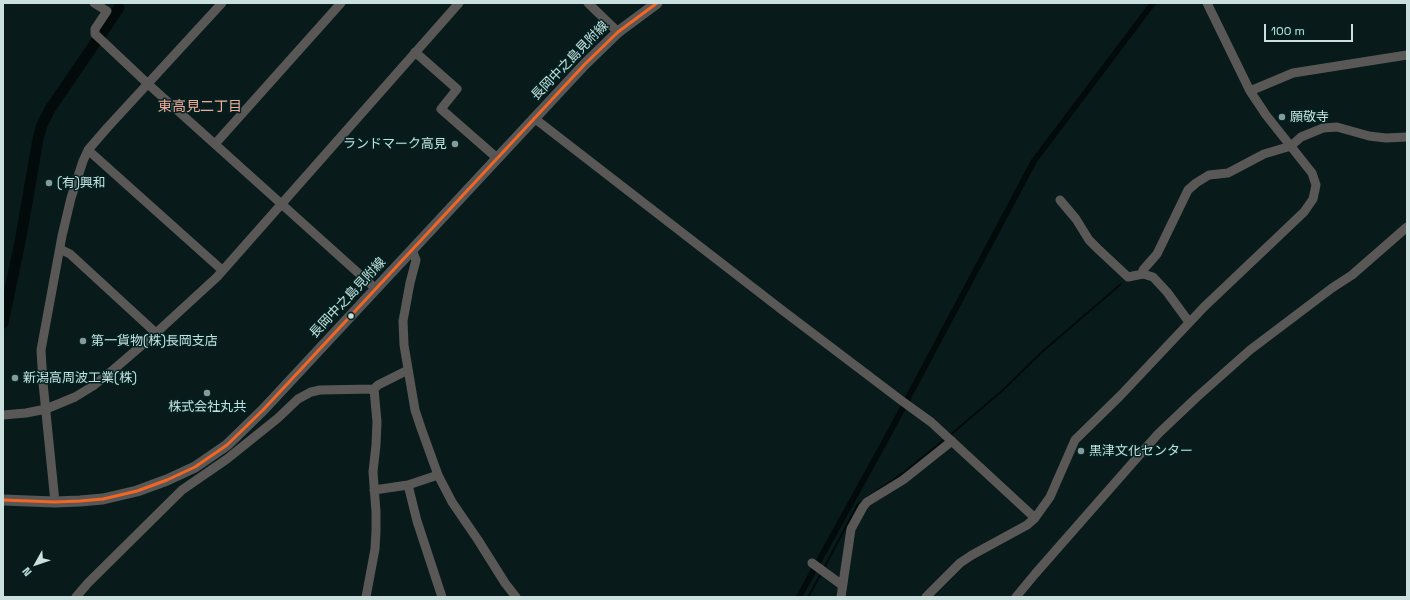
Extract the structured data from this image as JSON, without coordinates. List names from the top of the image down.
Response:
{
  "streets": {
    "main road": ["長岡中之島見附線"]
  },
  "districts": ["東高見二丁目"],
  "places": [
    "願敬寺",
    "ランドマーク高見",
    "(有)興和",
    "第一貨物(株)長岡支店",
    "新潟高周波工業(株)",
    "株式会社丸共",
    "黒津文化センター"
  ],
  "scale_bar": "100 m",
  "north": "bottom left"
}
